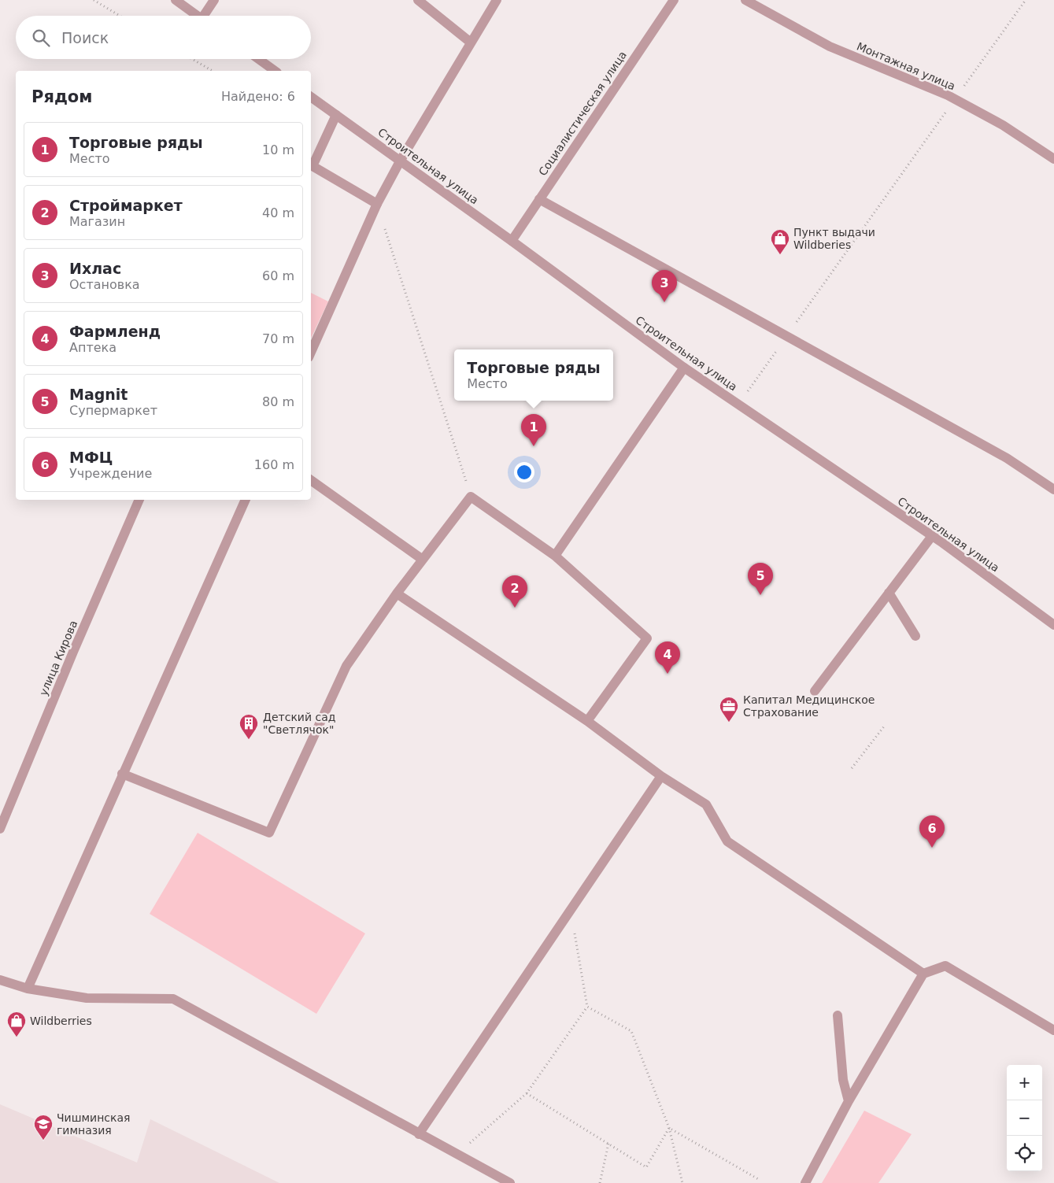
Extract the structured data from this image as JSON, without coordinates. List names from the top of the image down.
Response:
{
  "streets": {
    "street": [
      "Монтажная улица",
      "Социалистическая улица",
      "Строительная улица",
      "улица Кирова"
    ]
  },
  "crossings": [
    ["Социалистическая улица", "Строительная улица"]
  ],
  "places": {
    "shop": ["Пункт выдачи Wildberies", "Wildberries"],
    "office": ["Капитал Медицинское Страхование"],
    "building": ["Детский сад \"Светлячок\""],
    "school or university": ["Чишминская гимназия"]
  },
  "page": {
    "search": "Поиск",
    "heading": ["Рядом", "Найдено: 6"],
    "list": [
      {
        "mark": "1",
        "name": "Торговые ряды",
        "note": "Место",
        "value": "10 m"
      },
      {
        "mark": "2",
        "name": "Строймаркет",
        "note": "Магазин",
        "value": "40 m"
      },
      {
        "mark": "3",
        "name": "Ихлас",
        "note": "Остановка",
        "value": "60 m"
      },
      {
        "mark": "4",
        "name": "Фармленд",
        "note": "Аптека",
        "value": "70 m"
      },
      {
        "mark": "5",
        "name": "Magnit",
        "note": "Супермаркет",
        "value": "80 m"
      },
      {
        "mark": "6",
        "name": "МФЦ",
        "note": "Учреждение",
        "value": "160 m"
      }
    ],
    "pins": [
      "3",
      "1",
      "5",
      "2",
      "4",
      "6"
    ],
    "popup": ["Торговые ряды", "Место"],
    "map_buttons": ["+", "−"]
  }
}
